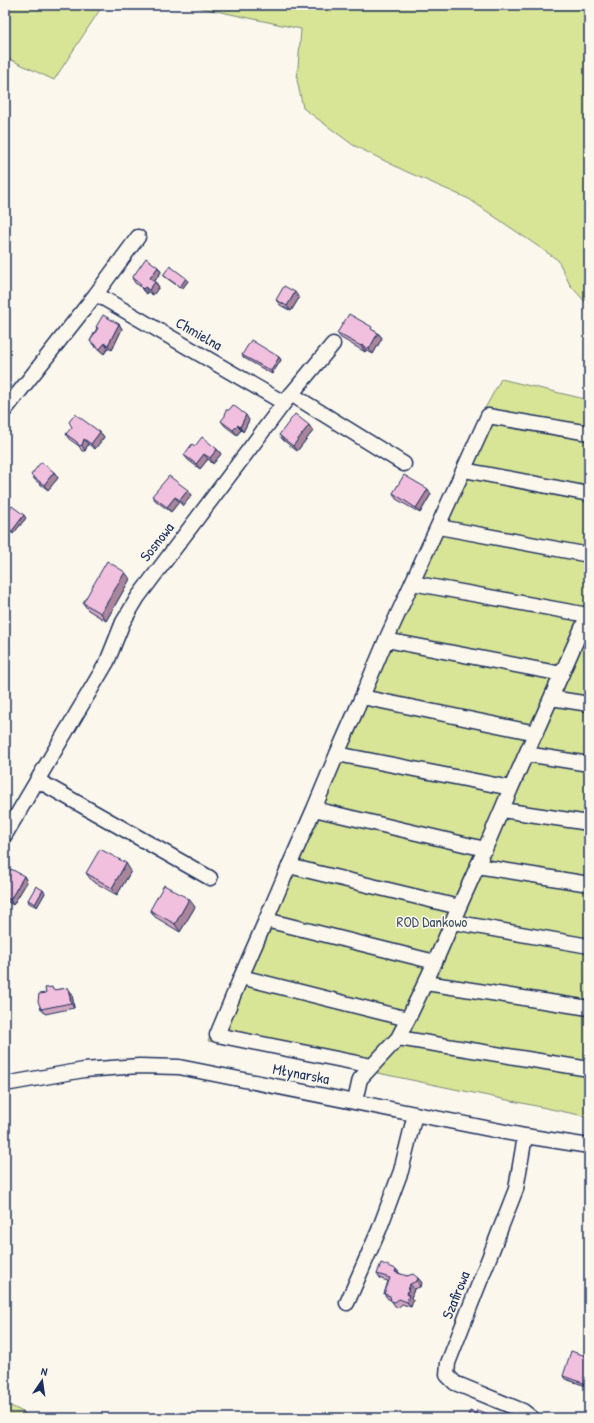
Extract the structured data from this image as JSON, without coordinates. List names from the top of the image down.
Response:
{
  "streets": {
    "street": [
      "Chmielna",
      "Sosnowa",
      "Młynarska",
      "Szafirowa"
    ]
  },
  "crossings": [
    ["Chmielna", "Sosnowa"],
    ["Młynarska", "Szafirowa"]
  ],
  "parks": ["ROD Dankowo"],
  "north": "top"
}
